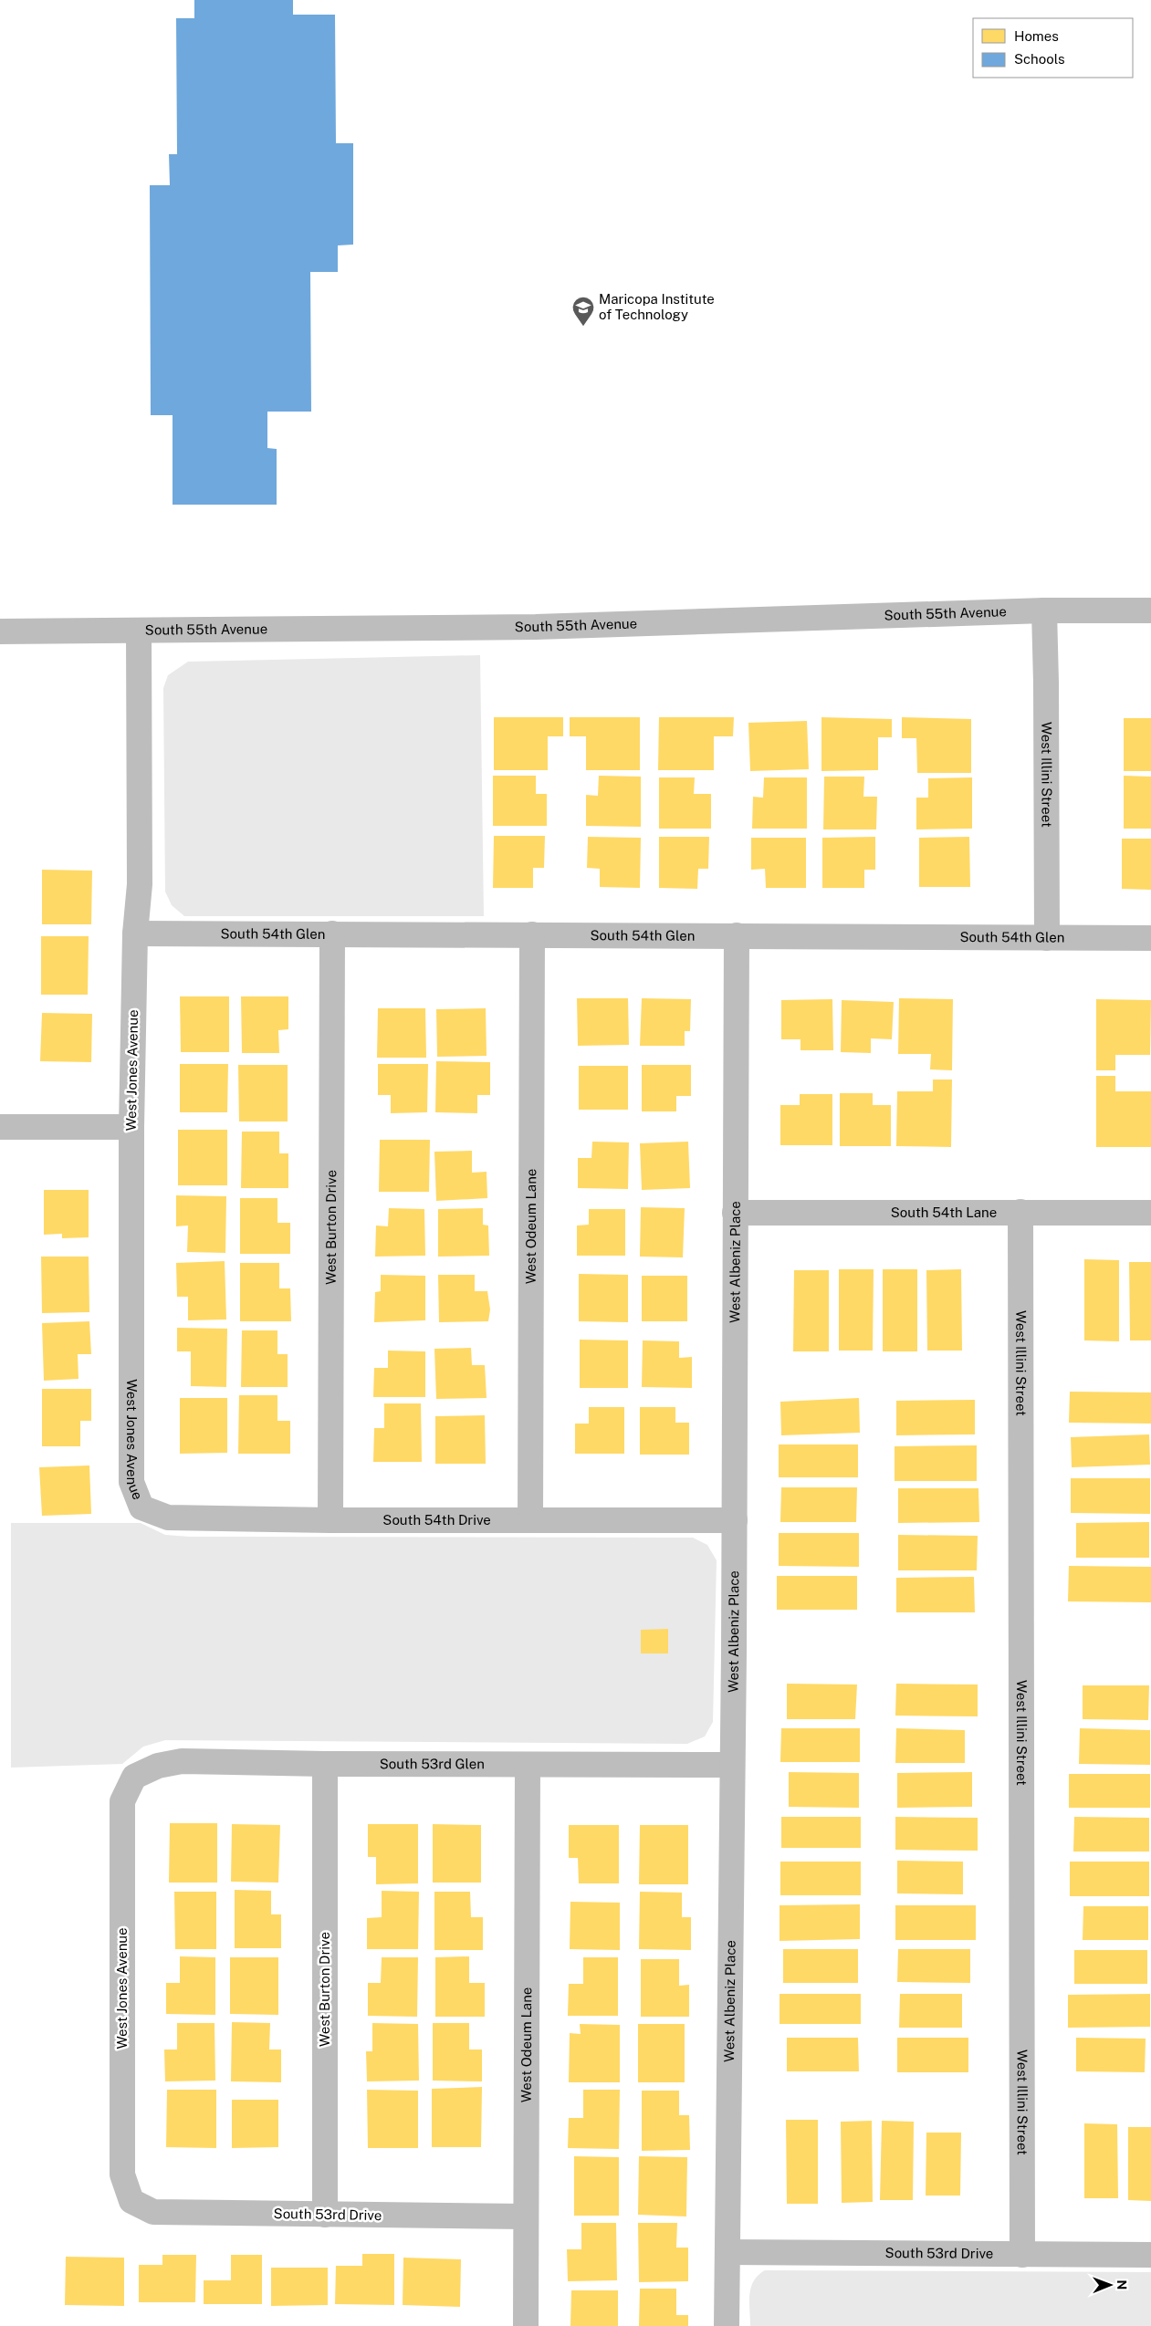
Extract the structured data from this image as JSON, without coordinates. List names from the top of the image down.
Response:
{
  "streets": {
    "street": [
      "South 55th Avenue",
      "West Illini Street",
      "South 54th Glen",
      "West Jones Avenue",
      "South 54th Lane",
      "West Burton Drive",
      "West Odeum Lane",
      "West Albeniz Place",
      "South 54th Drive",
      "South 53rd Glen",
      "South 53rd Drive"
    ]
  },
  "crossings": [
    ["South 55th Avenue", "West Illini Street"],
    ["South 55th Avenue", "West Jones Avenue"],
    ["West Illini Street", "South 54th Glen"],
    ["West Illini Street", "South 54th Lane"],
    ["West Illini Street", "South 53rd Drive"],
    ["South 54th Glen", "West Jones Avenue"],
    ["South 54th Glen", "West Burton Drive"],
    ["South 54th Glen", "West Odeum Lane"],
    ["South 54th Glen", "West Albeniz Place"],
    ["West Jones Avenue", "South 54th Drive"],
    ["West Jones Avenue", "South 53rd Glen"],
    ["West Jones Avenue", "South 53rd Drive"],
    ["South 54th Lane", "West Albeniz Place"],
    ["West Burton Drive", "South 54th Drive"],
    ["West Burton Drive", "South 53rd Glen"],
    ["West Burton Drive", "South 53rd Drive"],
    ["West Odeum Lane", "South 54th Drive"],
    ["West Odeum Lane", "South 53rd Glen"],
    ["West Odeum Lane", "South 53rd Drive"],
    ["West Albeniz Place", "South 54th Drive"],
    ["West Albeniz Place", "South 53rd Glen"],
    ["West Albeniz Place", "South 53rd Drive"]
  ],
  "places": {
    "school or university": ["Maricopa Institute of Technology"]
  },
  "legend": ["Homes", "Schools"],
  "north": "right"
}
